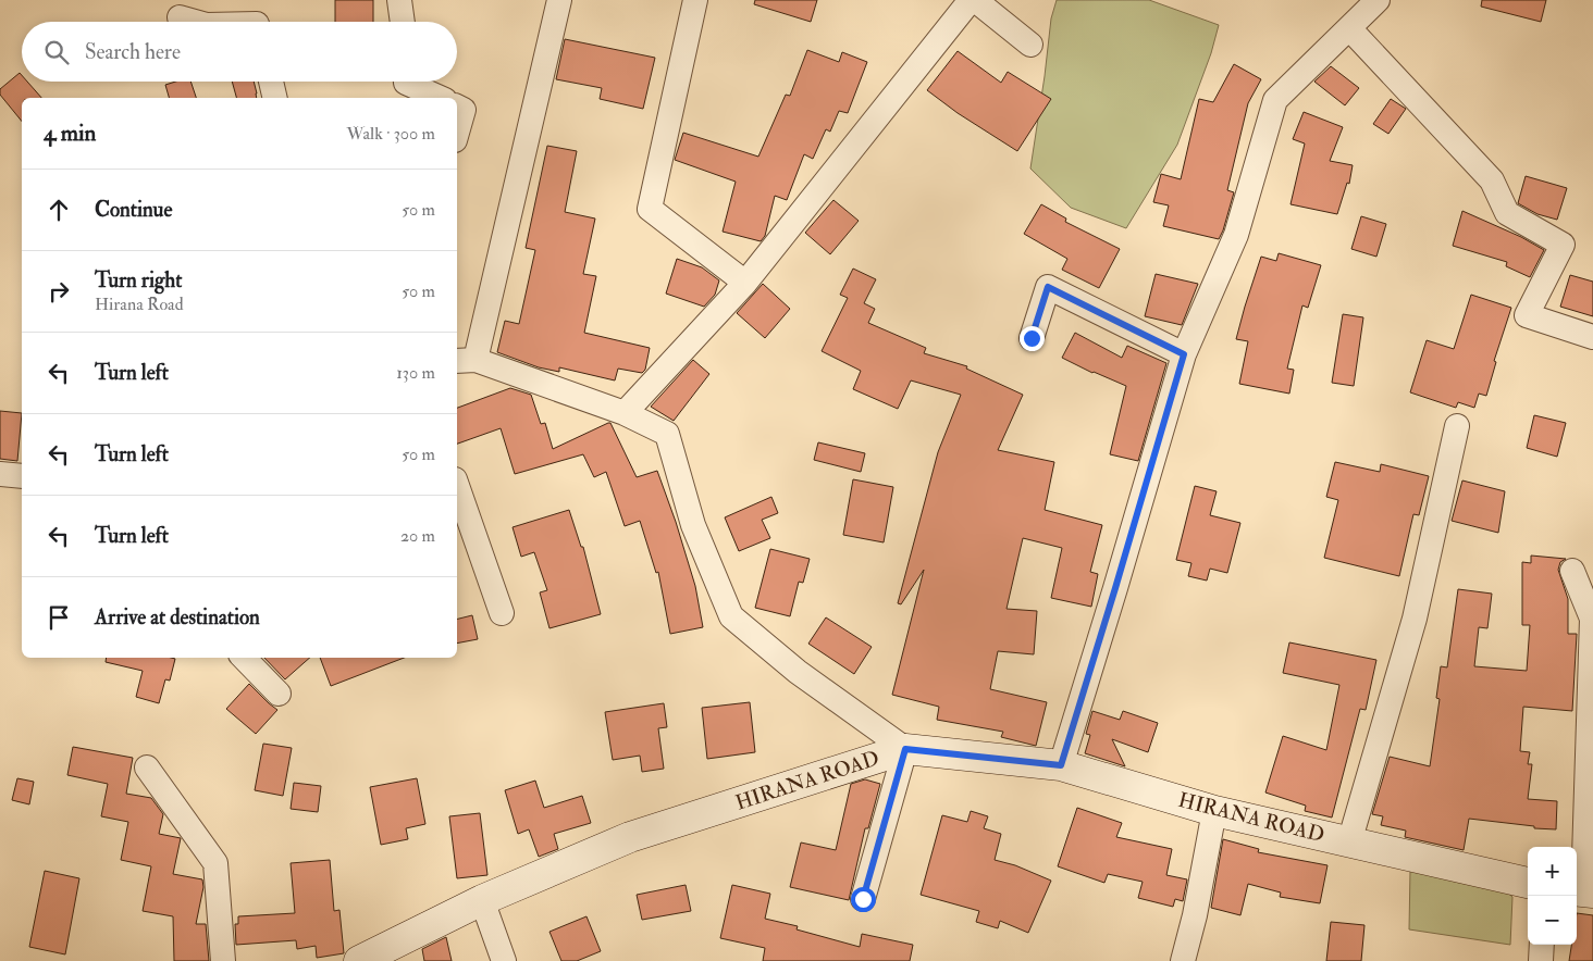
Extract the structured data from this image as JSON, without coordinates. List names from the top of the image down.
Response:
{
  "streets": {
    "street": ["HIRANA ROAD"]
  },
  "page": {
    "search": "Search here",
    "heading": ["4 min", "Walk · 300 m"],
    "list": [
      ["Continue", "50 m"],
      ["Turn right", "Hirana Road", "50 m"],
      ["Turn left", "130 m"],
      ["Turn left", "50 m"],
      ["Turn left", "20 m"],
      "Arrive at destination"
    ],
    "map_buttons": ["+", "−"]
  }
}
